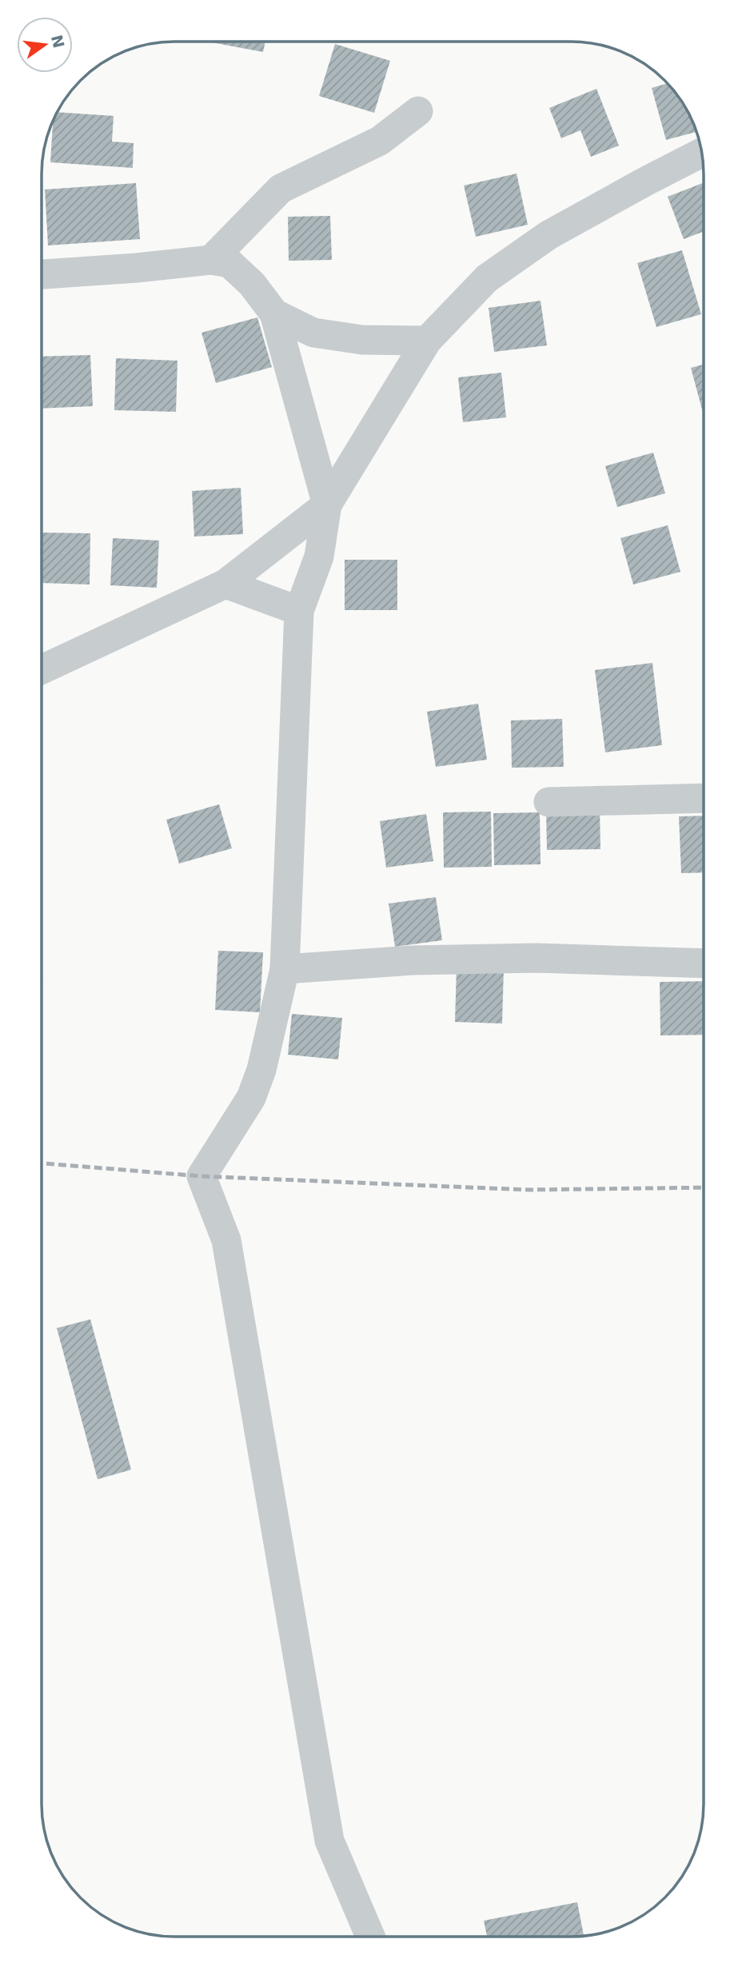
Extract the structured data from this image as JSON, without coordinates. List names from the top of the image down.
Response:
{
  "north": "right"
}
